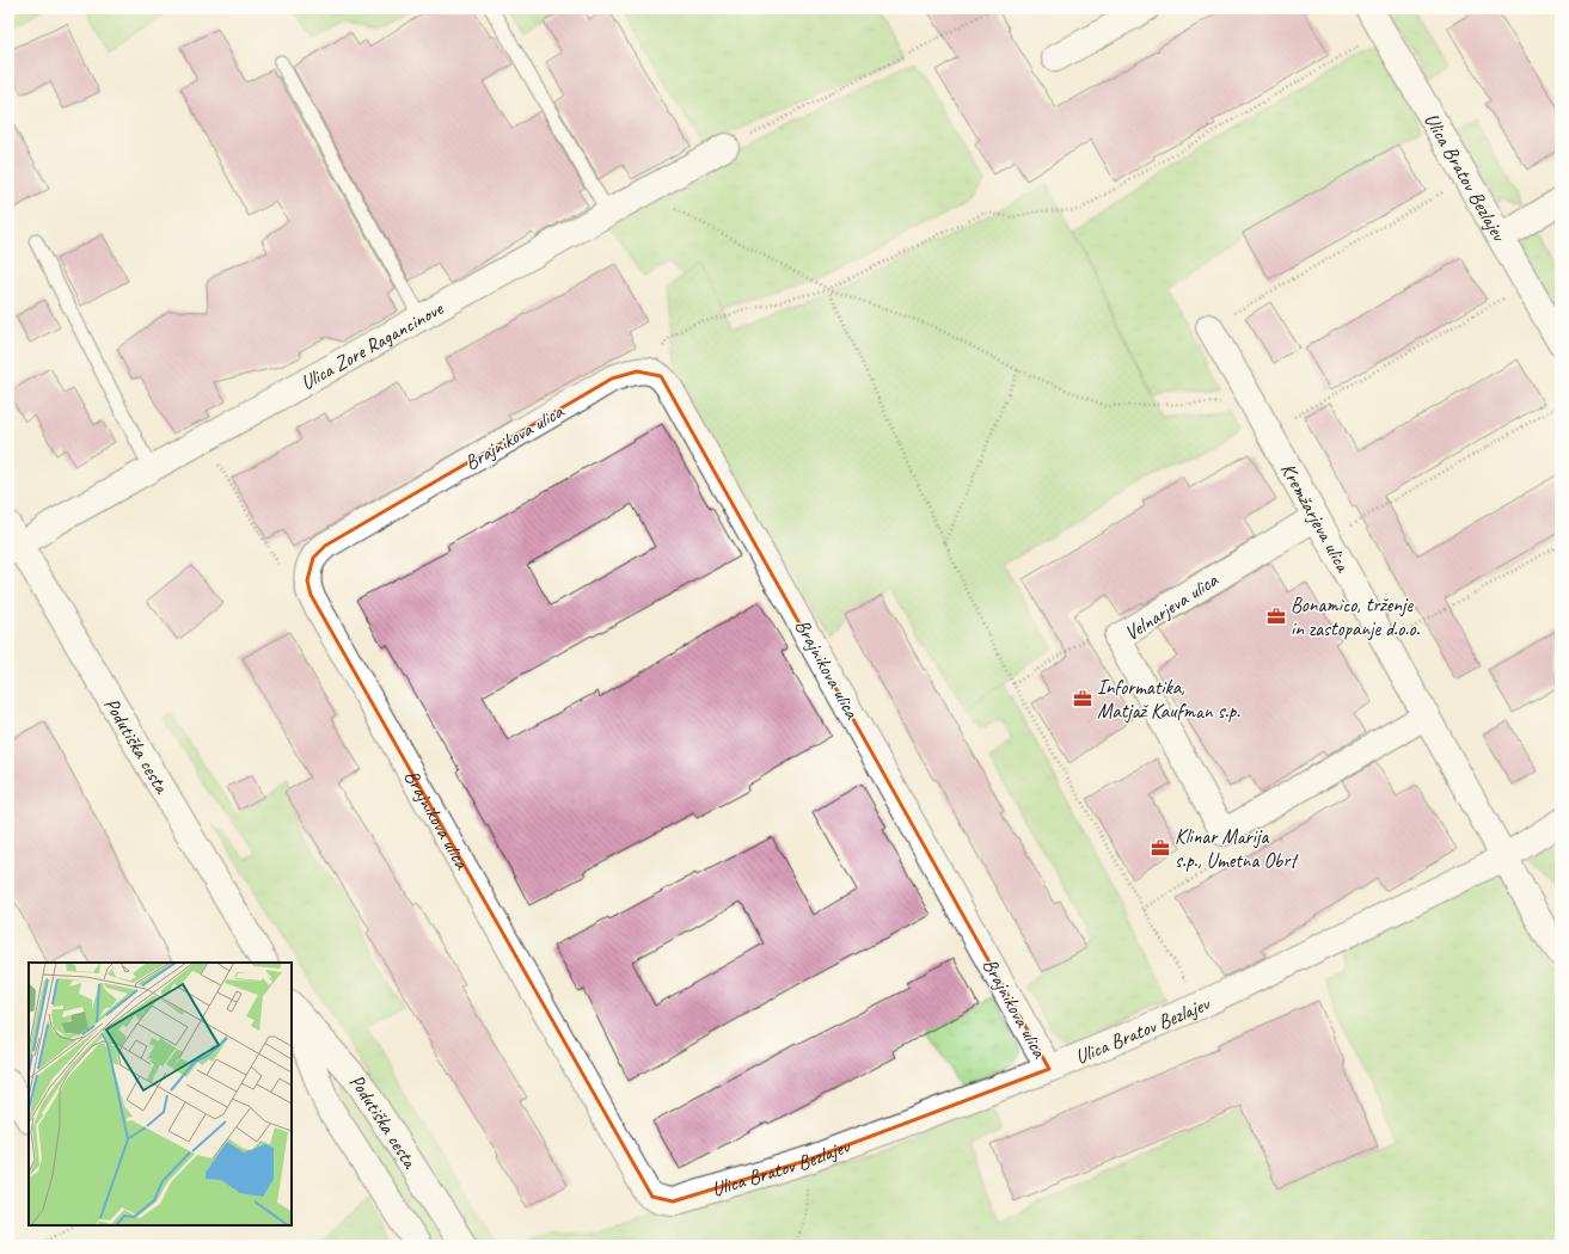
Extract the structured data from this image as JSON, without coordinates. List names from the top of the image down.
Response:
{
  "streets": {
    "street": [
      "Ulica Bratov Bezlajev",
      "Ulica Zore Ragancinove",
      "Brajnikova ulica",
      "Kremžarjeva ulica",
      "Velnarjeva ulica",
      "Podutiška cesta"
    ]
  },
  "crossings": [
    ["Ulica Bratov Bezlajev", "Brajnikova ulica"],
    ["Ulica Bratov Bezlajev", "Kremžarjeva ulica"],
    ["Ulica Zore Ragancinove", "Podutiška cesta"],
    ["Kremžarjeva ulica", "Velnarjeva ulica"]
  ],
  "places": {
    "office": ["Bonamico, trženje in zastopanje d.o.o.", "Informatika, Matjaž Kaufman s.p.", "Klinar Marija s.p., Umetna Obrt"]
  }
}
